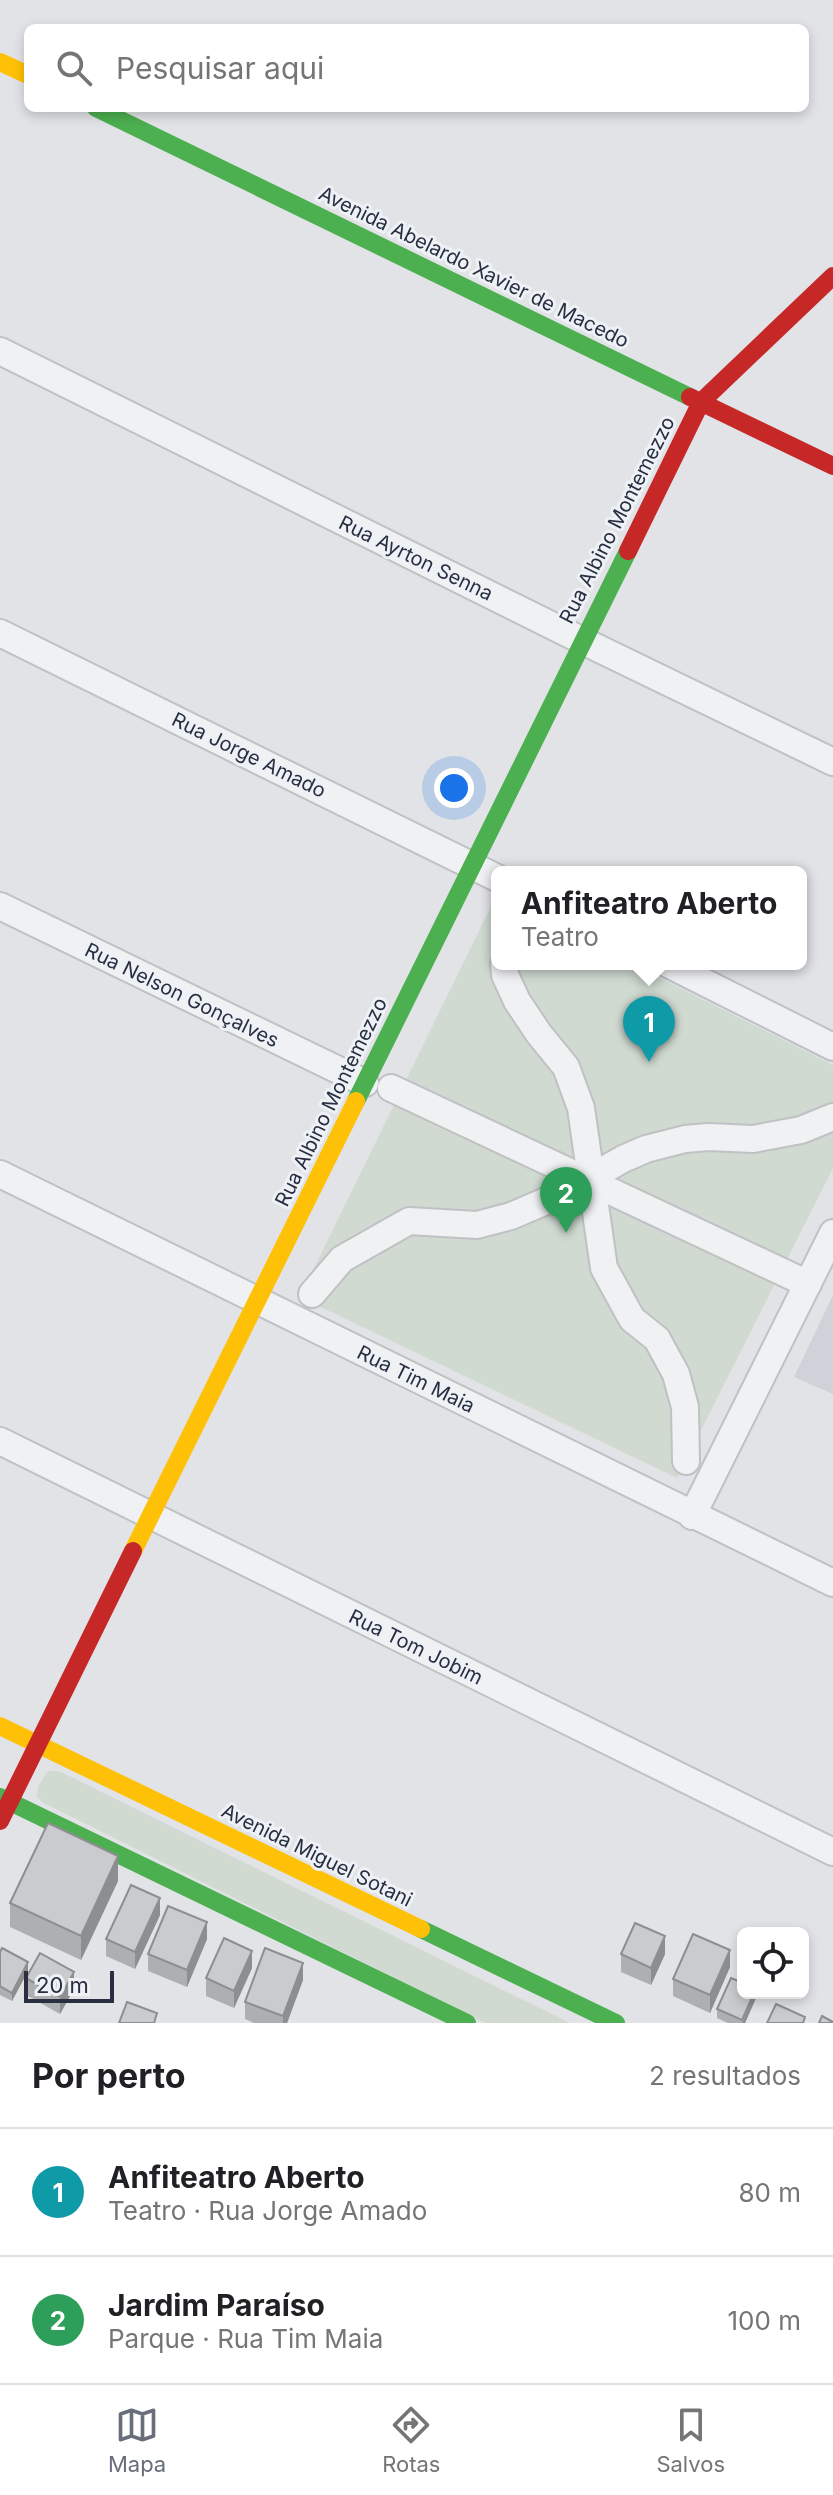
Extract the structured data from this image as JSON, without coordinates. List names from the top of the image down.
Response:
{
  "streets": {
    "street": [
      "Avenida Abelardo Xavier de Macedo",
      "Rua Albino Montemezzo",
      "Rua Ayrton Senna",
      "Rua Jorge Amado",
      "Rua Nelson Gonçalves",
      "Rua Tim Maia",
      "Rua Tom Jobim",
      "Avenida Miguel Sotani"
    ]
  },
  "crossings": [
    ["Avenida Abelardo Xavier de Macedo", "Rua Albino Montemezzo"],
    ["Rua Albino Montemezzo", "Rua Ayrton Senna"],
    ["Rua Albino Montemezzo", "Rua Jorge Amado"],
    ["Rua Albino Montemezzo", "Rua Nelson Gonçalves"],
    ["Rua Albino Montemezzo", "Rua Tim Maia"],
    ["Rua Albino Montemezzo", "Rua Tom Jobim"],
    ["Rua Albino Montemezzo", "Avenida Miguel Sotani"]
  ],
  "scale_bar": "20 m",
  "page": {
    "search": "Pesquisar aqui",
    "popup": ["Anfiteatro Aberto", "Teatro"],
    "pins": ["1", "2"],
    "scale": "20 m",
    "heading": ["Por perto", "2 resultados"],
    "list": [
      {
        "mark": "1",
        "name": "Anfiteatro Aberto",
        "note": "Teatro · Rua Jorge Amado",
        "value": "80 m"
      },
      {
        "mark": "2",
        "name": "Jardim Paraíso",
        "note": "Parque · Rua Tim Maia",
        "value": "100 m"
      }
    ],
    "nav": ["Mapa", "Rotas", "Salvos"]
  }
}
